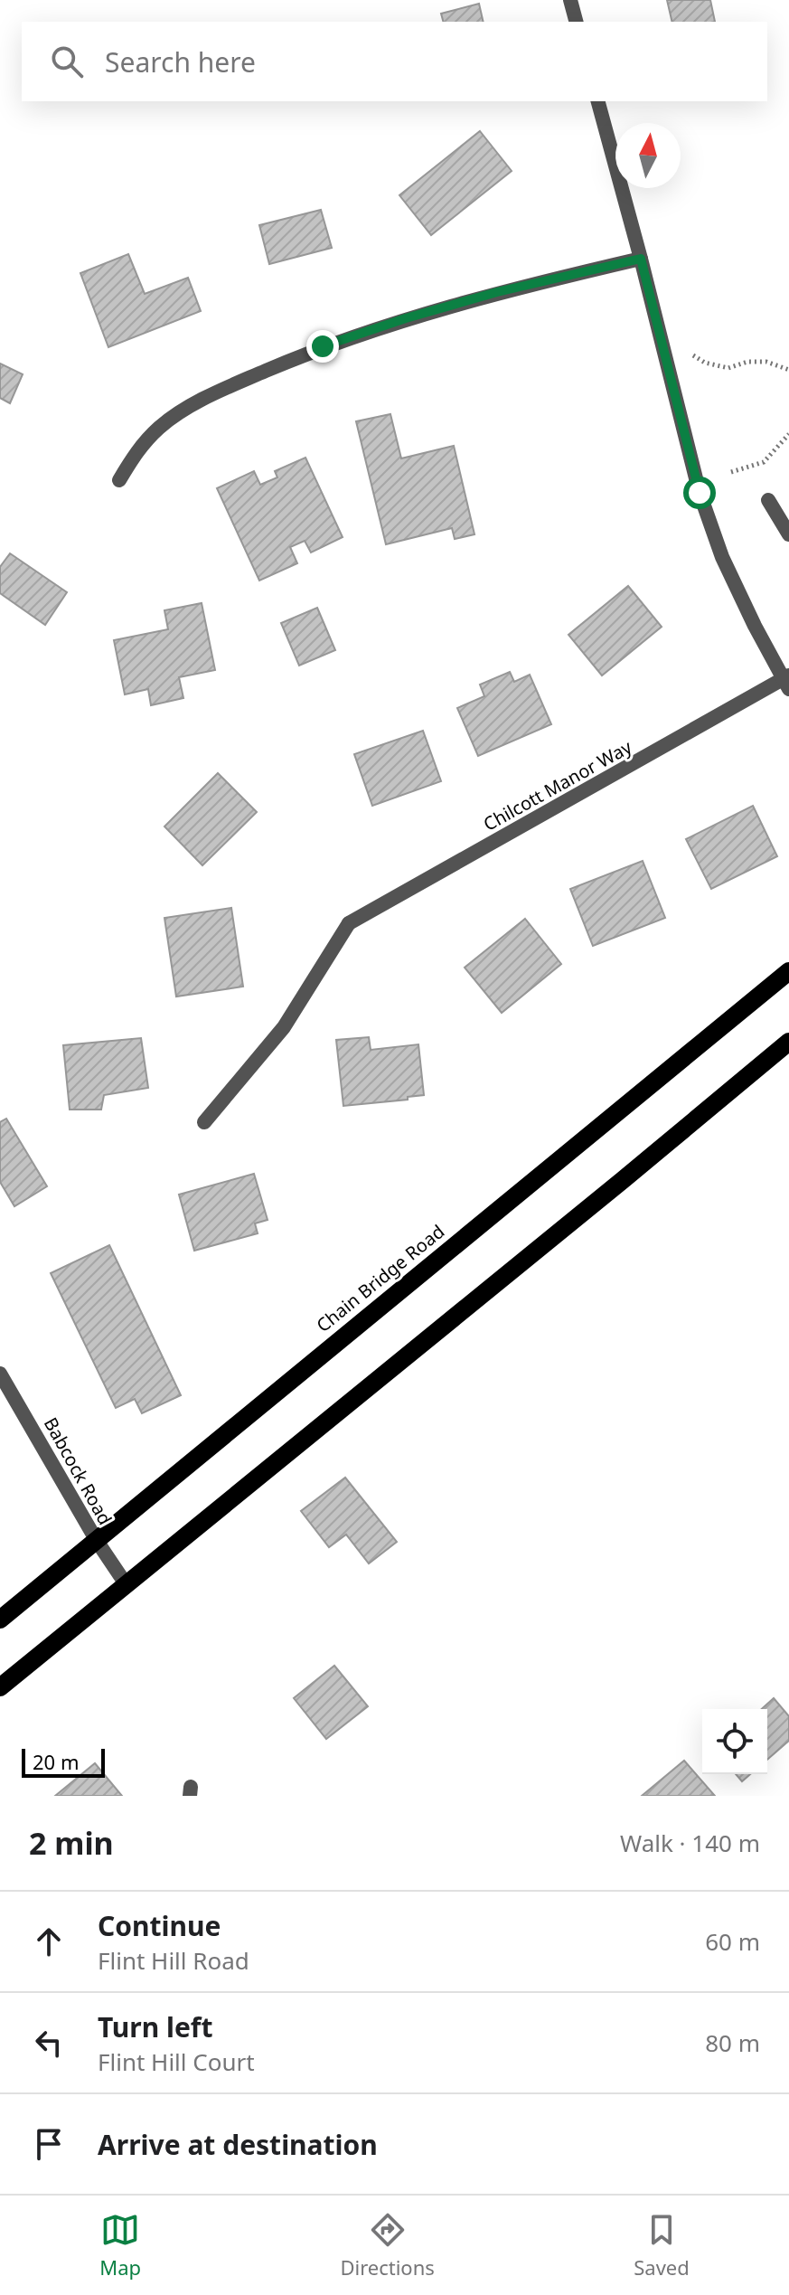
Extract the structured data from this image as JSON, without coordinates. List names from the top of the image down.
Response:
{
  "streets": {
    "main road": ["Chain Bridge Road"],
    "street": ["Chilcott Manor Way", "Babcock Road"]
  },
  "crossings": [
    ["Chain Bridge Road", "Babcock Road"]
  ],
  "scale_bar": "20 m",
  "north": "top",
  "page": {
    "search": "Search here",
    "scale": "20 m",
    "heading": ["2 min", "Walk · 140 m"],
    "list": [
      ["Continue", "Flint Hill Road", "60 m"],
      ["Turn left", "Flint Hill Court", "80 m"],
      "Arrive at destination"
    ],
    "nav": ["Map", "Directions", "Saved"]
  }
}
